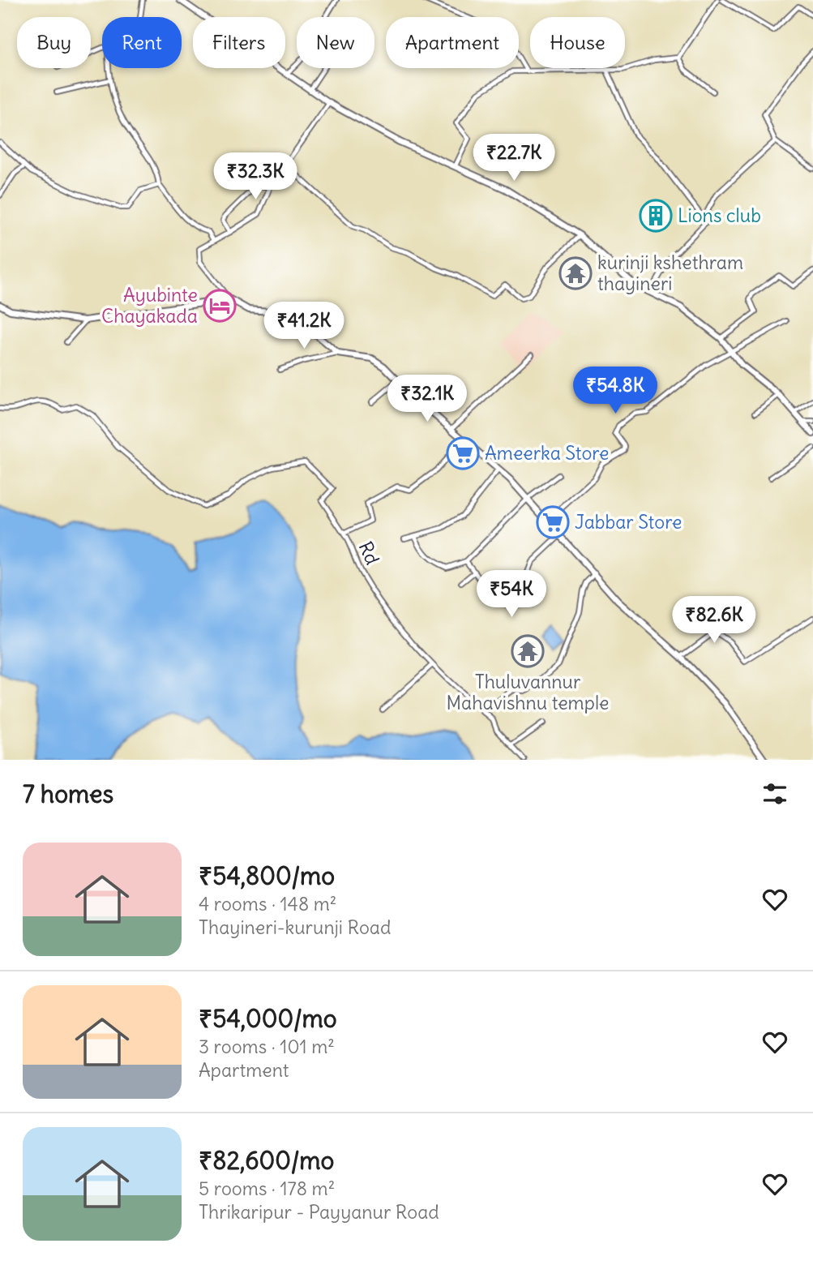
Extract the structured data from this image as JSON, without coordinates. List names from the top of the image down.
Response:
{
  "streets": {
    "street": ["Rd"]
  },
  "places": {
    "building": ["Lions club"],
    "temple": ["kurinji kshethram thayineri", "Thuluvannur Mahavishnu temple"],
    "hotel": ["Ayubinte Chayakada"],
    "supermarket": ["Ameerka Store", "Jabbar Store"]
  },
  "page": {
    "chip": [
      "Buy",
      "Rent",
      "Filters",
      "New",
      "Apartment",
      "House"
    ],
    "price": [
      "₹22.7K",
      "₹32.3K",
      "₹41.2K",
      "₹54.8K",
      "₹32.1K",
      "₹54K",
      "₹82.6K"
    ],
    "heading": "7 homes",
    "list": [
      {
        "name": "₹54,800/mo",
        "note": "4 rooms · 148 m² · Thayineri-kurunji Road"
      },
      {
        "name": "₹54,000/mo",
        "note": "3 rooms · 101 m² · Apartment"
      },
      {
        "name": "₹82,600/mo",
        "note": "5 rooms · 178 m² · Thrikaripur - Payyanur Road"
      }
    ]
  }
}
